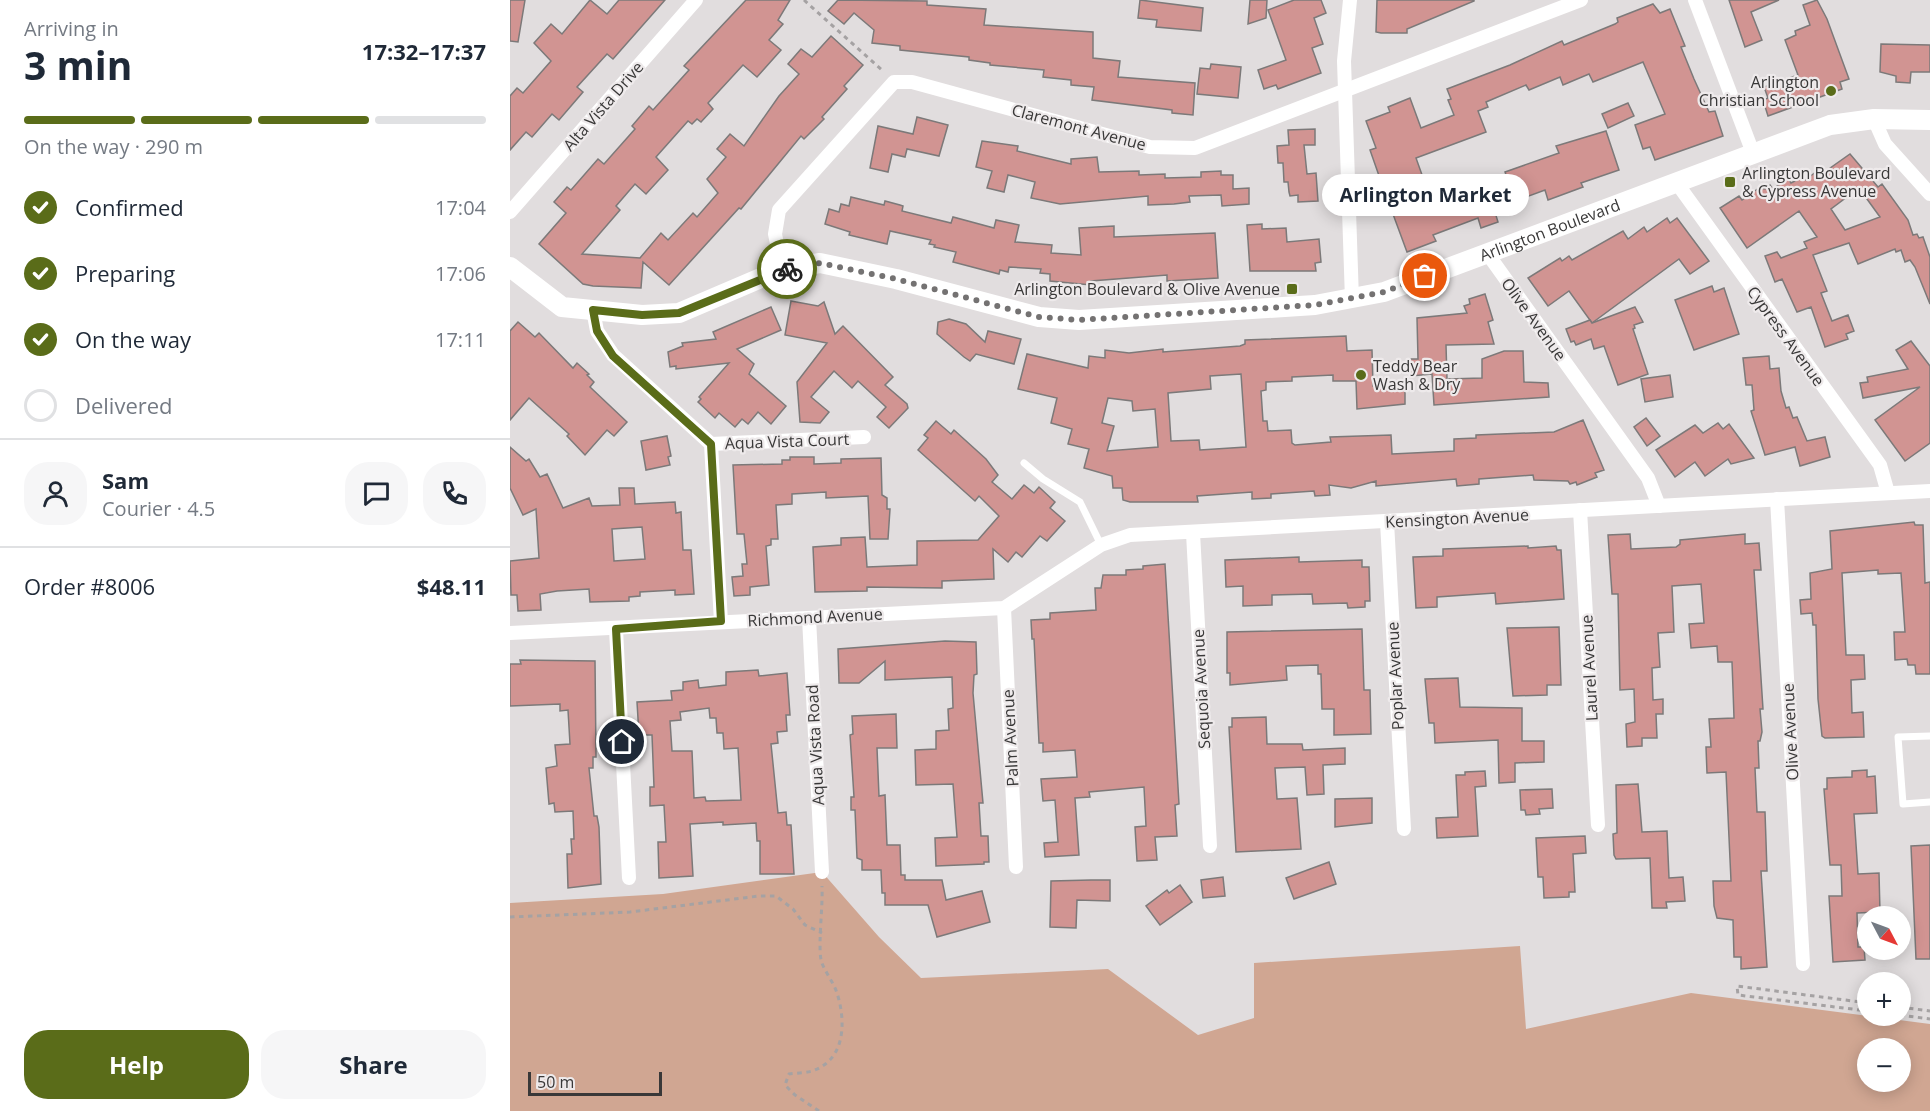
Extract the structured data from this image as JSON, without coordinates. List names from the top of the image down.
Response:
{
  "streets": {
    "main road": ["Arlington Boulevard"],
    "street": [
      "Alta Vista Drive",
      "Claremont Avenue",
      "Olive Avenue",
      "Cypress Avenue",
      "Aqua Vista Court",
      "Kensington Avenue",
      "Richmond Avenue",
      "Laurel Avenue",
      "Poplar Avenue",
      "Sequoia Avenue",
      "Palm Avenue",
      "Aqua Vista Road"
    ]
  },
  "crossings": [
    ["Arlington Boulevard", "Olive Avenue"],
    ["Arlington Boulevard", "Cypress Avenue"],
    ["Olive Avenue", "Kensington Avenue"],
    ["Cypress Avenue", "Kensington Avenue"],
    ["Kensington Avenue", "Laurel Avenue"],
    ["Kensington Avenue", "Poplar Avenue"],
    ["Kensington Avenue", "Sequoia Avenue"],
    ["Richmond Avenue", "Palm Avenue"],
    ["Richmond Avenue", "Aqua Vista Road"]
  ],
  "places": {
    "other": ["Arlington Christian School", "Arlington Market", "Teddy Bear Wash & Dry"],
    "transit": ["Arlington Boulevard & Cypress Avenue", "Arlington Boulevard & Olive Avenue"]
  },
  "scale_bar": "50 m",
  "north": "bottom right",
  "page": {
    "heading": ["3 min", "Arriving in", "17:32–17:37"],
    "panel": [
      "Sam",
      "Courier · 4.5",
      "Order #8006",
      "$48.11"
    ],
    "bar": "On the way · 290 m",
    "list": [
      ["Confirmed", "17:04"],
      ["Preparing", "17:06"],
      ["On the way", "17:11"],
      "Delivered"
    ],
    "bubble": "Arlington Market",
    "map_buttons": ["+", "−"],
    "buttons": ["Help", "Share"],
    "scale": "50 m"
  }
}
